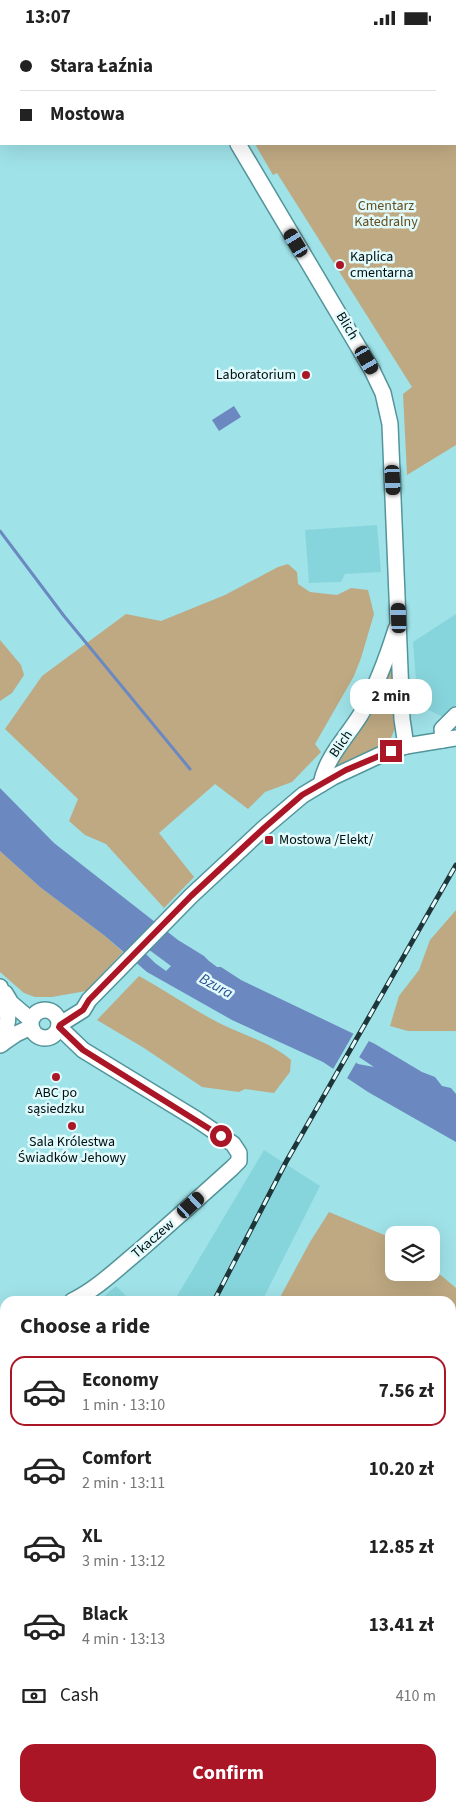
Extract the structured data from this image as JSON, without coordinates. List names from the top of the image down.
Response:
{
  "streets": {
    "street": ["Blich", "Tkaczew"]
  },
  "water": ["Bzura"],
  "parks": ["Cmentarz Katedralny"],
  "places": {
    "other": [
      "Kaplica cmentarna",
      "Laboratorium",
      "ABC po sąsiedzku",
      "Sala Królestwa Świadków Jehowy"
    ],
    "transit": ["Mostowa /Elekt/"]
  },
  "page": {
    "status": "13:07",
    "banner": ["Stara Łaźnia", "Mostowa"],
    "bubble": "2 min",
    "heading": "Choose a ride",
    "list": [
      {
        "name": "Economy",
        "note": "1 min · 13:10",
        "value": "7.56 zł"
      },
      {
        "name": "Comfort",
        "note": "2 min · 13:11",
        "value": "10.20 zł"
      },
      {
        "name": "XL",
        "note": "3 min · 13:12",
        "value": "12.85 zł"
      },
      {
        "name": "Black",
        "note": "4 min · 13:13",
        "value": "13.41 zł"
      }
    ],
    "pay": ["Cash", "410 m"],
    "buttons": "Confirm"
  }
}
